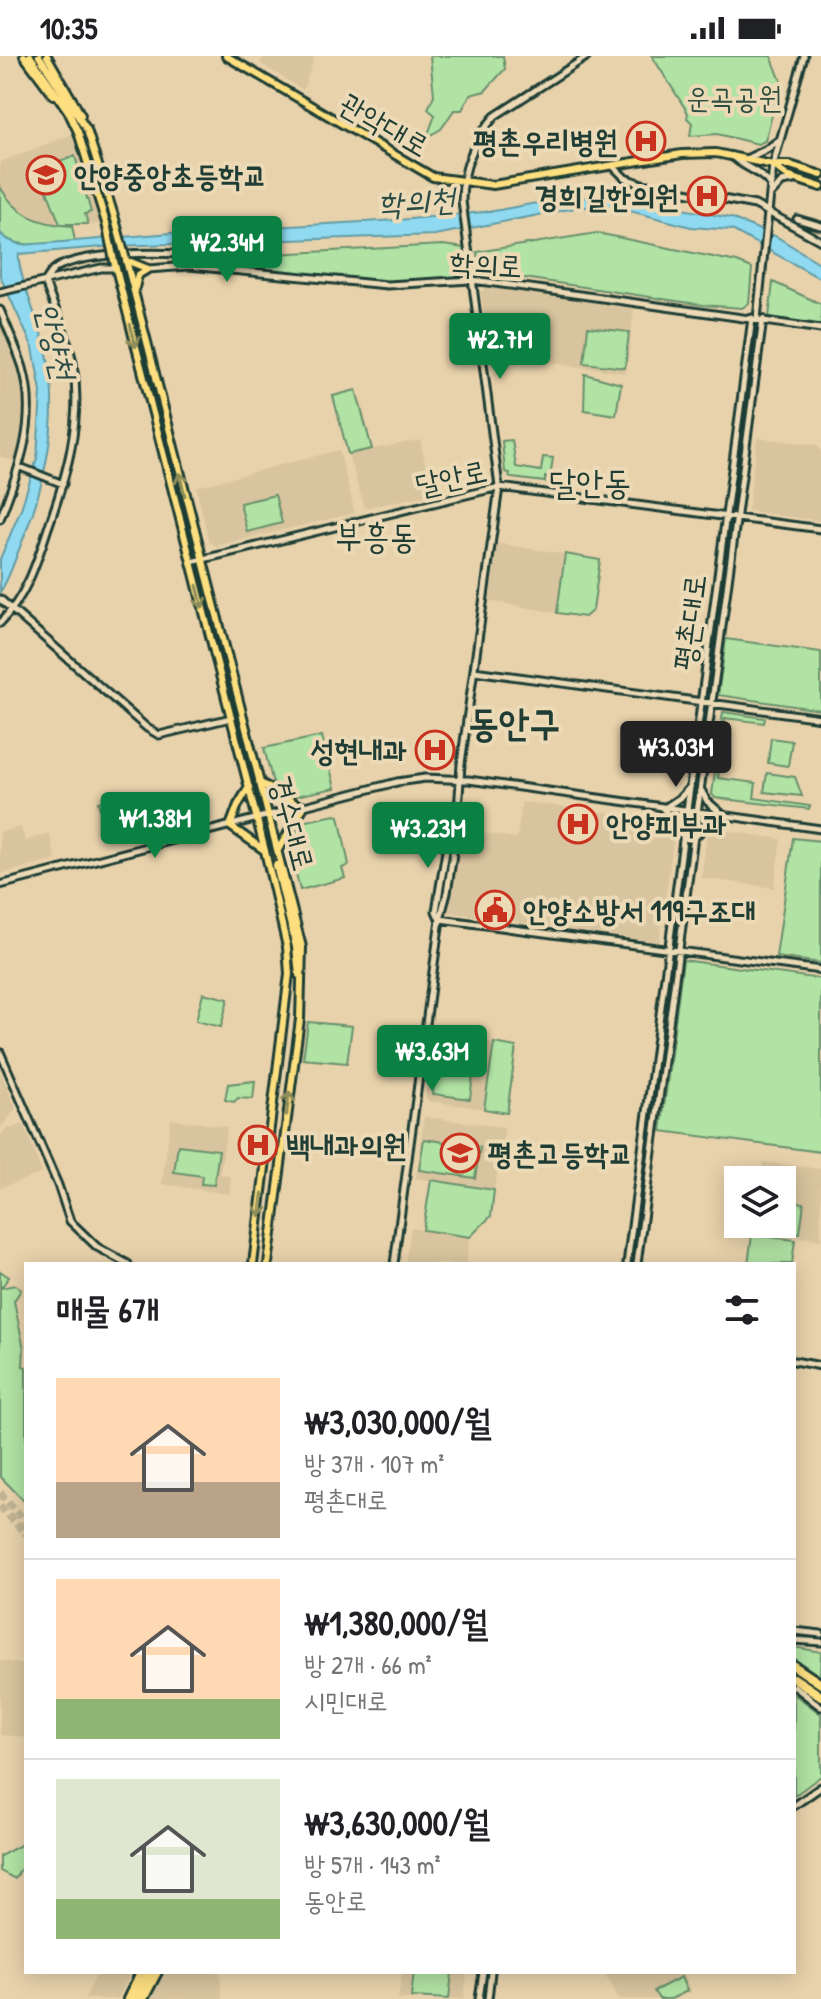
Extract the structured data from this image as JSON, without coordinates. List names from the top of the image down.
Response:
{
  "streets": {
    "main road": ["관악대로", "경수대로"],
    "street": ["학의로", "달안로", "평촌대로"]
  },
  "crossings": [
    ["학의로", "평촌대로"],
    ["달안로", "평촌대로"],
    ["달안로", "경수대로"]
  ],
  "districts": ["달안동", "부흥동", "동안구"],
  "water": ["학의천", "안양천"],
  "parks": ["운곡공원"],
  "places": {
    "hospital": [
      "평촌우리병원",
      "경희길한의원",
      "성현내과",
      "안양피부과",
      "백내과의원"
    ],
    "school or university": ["안양중앙초등학교", "평촌고등학교"],
    "public building": ["안양소방서 119구조대"]
  },
  "page": {
    "status": "10:35",
    "price": [
      "₩2.34M",
      "₩2.7M",
      "₩3.03M",
      "₩1.38M",
      "₩3.23M",
      "₩3.63M"
    ],
    "heading": "매물 6개",
    "list": [
      {
        "name": "₩3,030,000/월",
        "note": "방 3개 · 107 m² · 평촌대로"
      },
      {
        "name": "₩1,380,000/월",
        "note": "방 2개 · 66 m² · 시민대로"
      },
      {
        "name": "₩3,630,000/월",
        "note": "방 5개 · 143 m² · 동안로"
      }
    ]
  }
}
